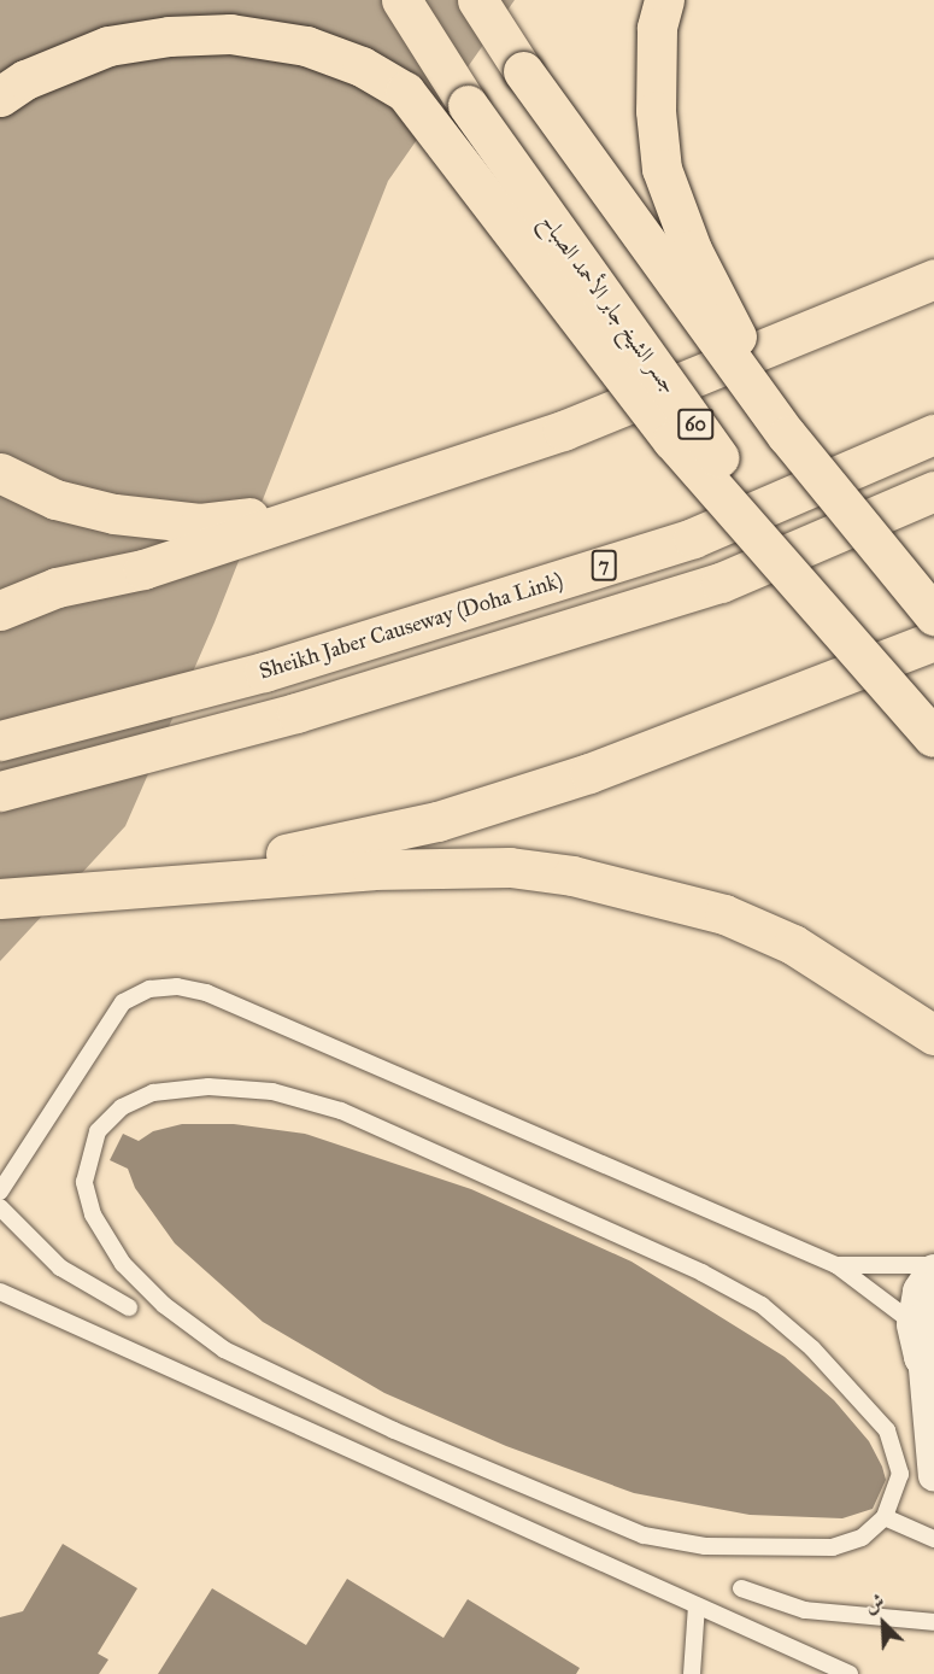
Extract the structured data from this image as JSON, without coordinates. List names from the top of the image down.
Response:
{
  "streets": {
    "highway": [
      "جسر الشيخ جابر الأحمد الصباح",
      "60",
      "7",
      "Sheikh Jaber Causeway (Doha Link)"
    ]
  },
  "north": "top left"
}
